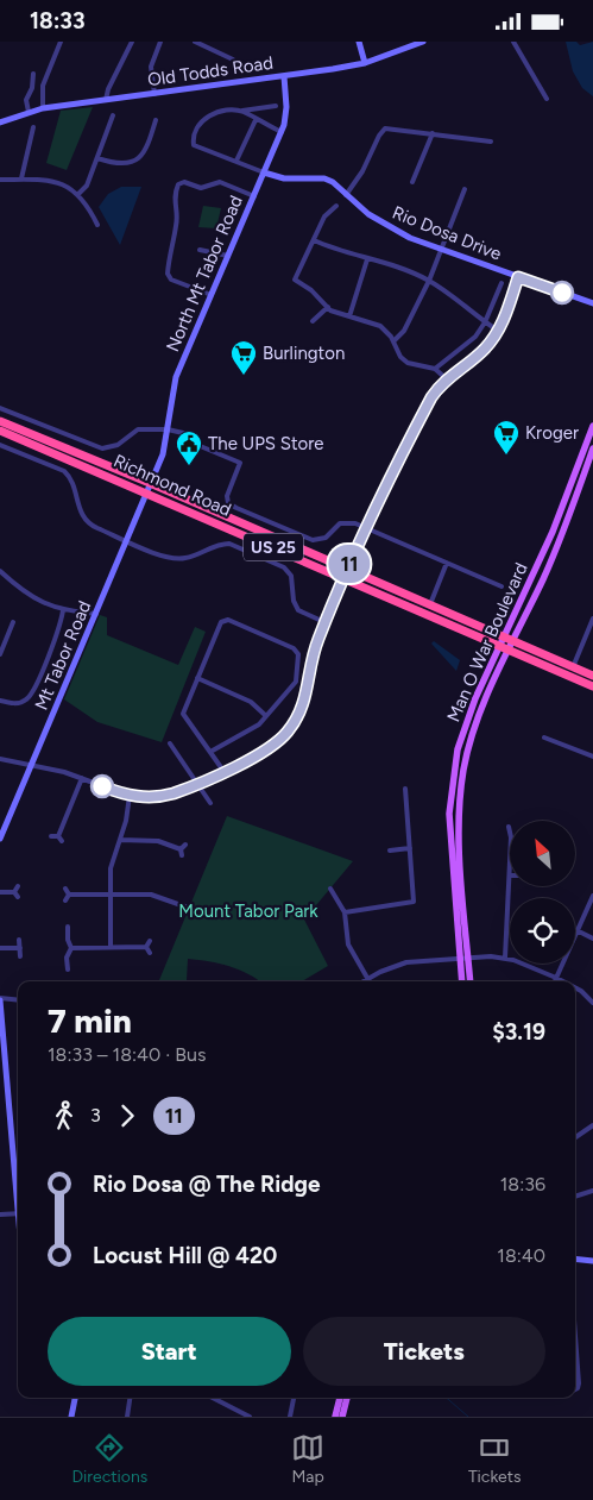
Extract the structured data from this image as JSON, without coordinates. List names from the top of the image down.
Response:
{
  "streets": {
    "highway": ["Richmond Road", "US 25"],
    "main road": ["Man O War Boulevard"],
    "street": [
      "Old Todds Road",
      "Rio Dosa Drive",
      "North Mt Tabor Road",
      "Mt Tabor Road"
    ]
  },
  "crossings": [
    ["Old Todds Road", "North Mt Tabor Road"],
    ["Rio Dosa Drive", "North Mt Tabor Road"],
    ["North Mt Tabor Road", "Richmond Road"],
    ["North Mt Tabor Road", "Mt Tabor Road"],
    ["Richmond Road", "Man O War Boulevard"],
    ["Richmond Road", "Mt Tabor Road"]
  ],
  "parks": ["Mount Tabor Park"],
  "places": {
    "supermarket": ["Burlington", "Kroger"],
    "public building": ["The UPS Store"]
  },
  "lines": ["bus line 11"],
  "north": "top left",
  "page": {
    "status": "18:33",
    "on_map": "11",
    "heading": ["7 min", "18:33 – 18:40 · Bus", "$3.19"],
    "legs": ["3", "11"],
    "list": [
      {
        "name": "Rio Dosa @ The Ridge",
        "value": "18:36"
      },
      {
        "name": "Locust Hill @ 420",
        "value": "18:40"
      }
    ],
    "buttons": ["Start", "Tickets"],
    "tabs": ["Directions", "Map", "Tickets"]
  }
}
